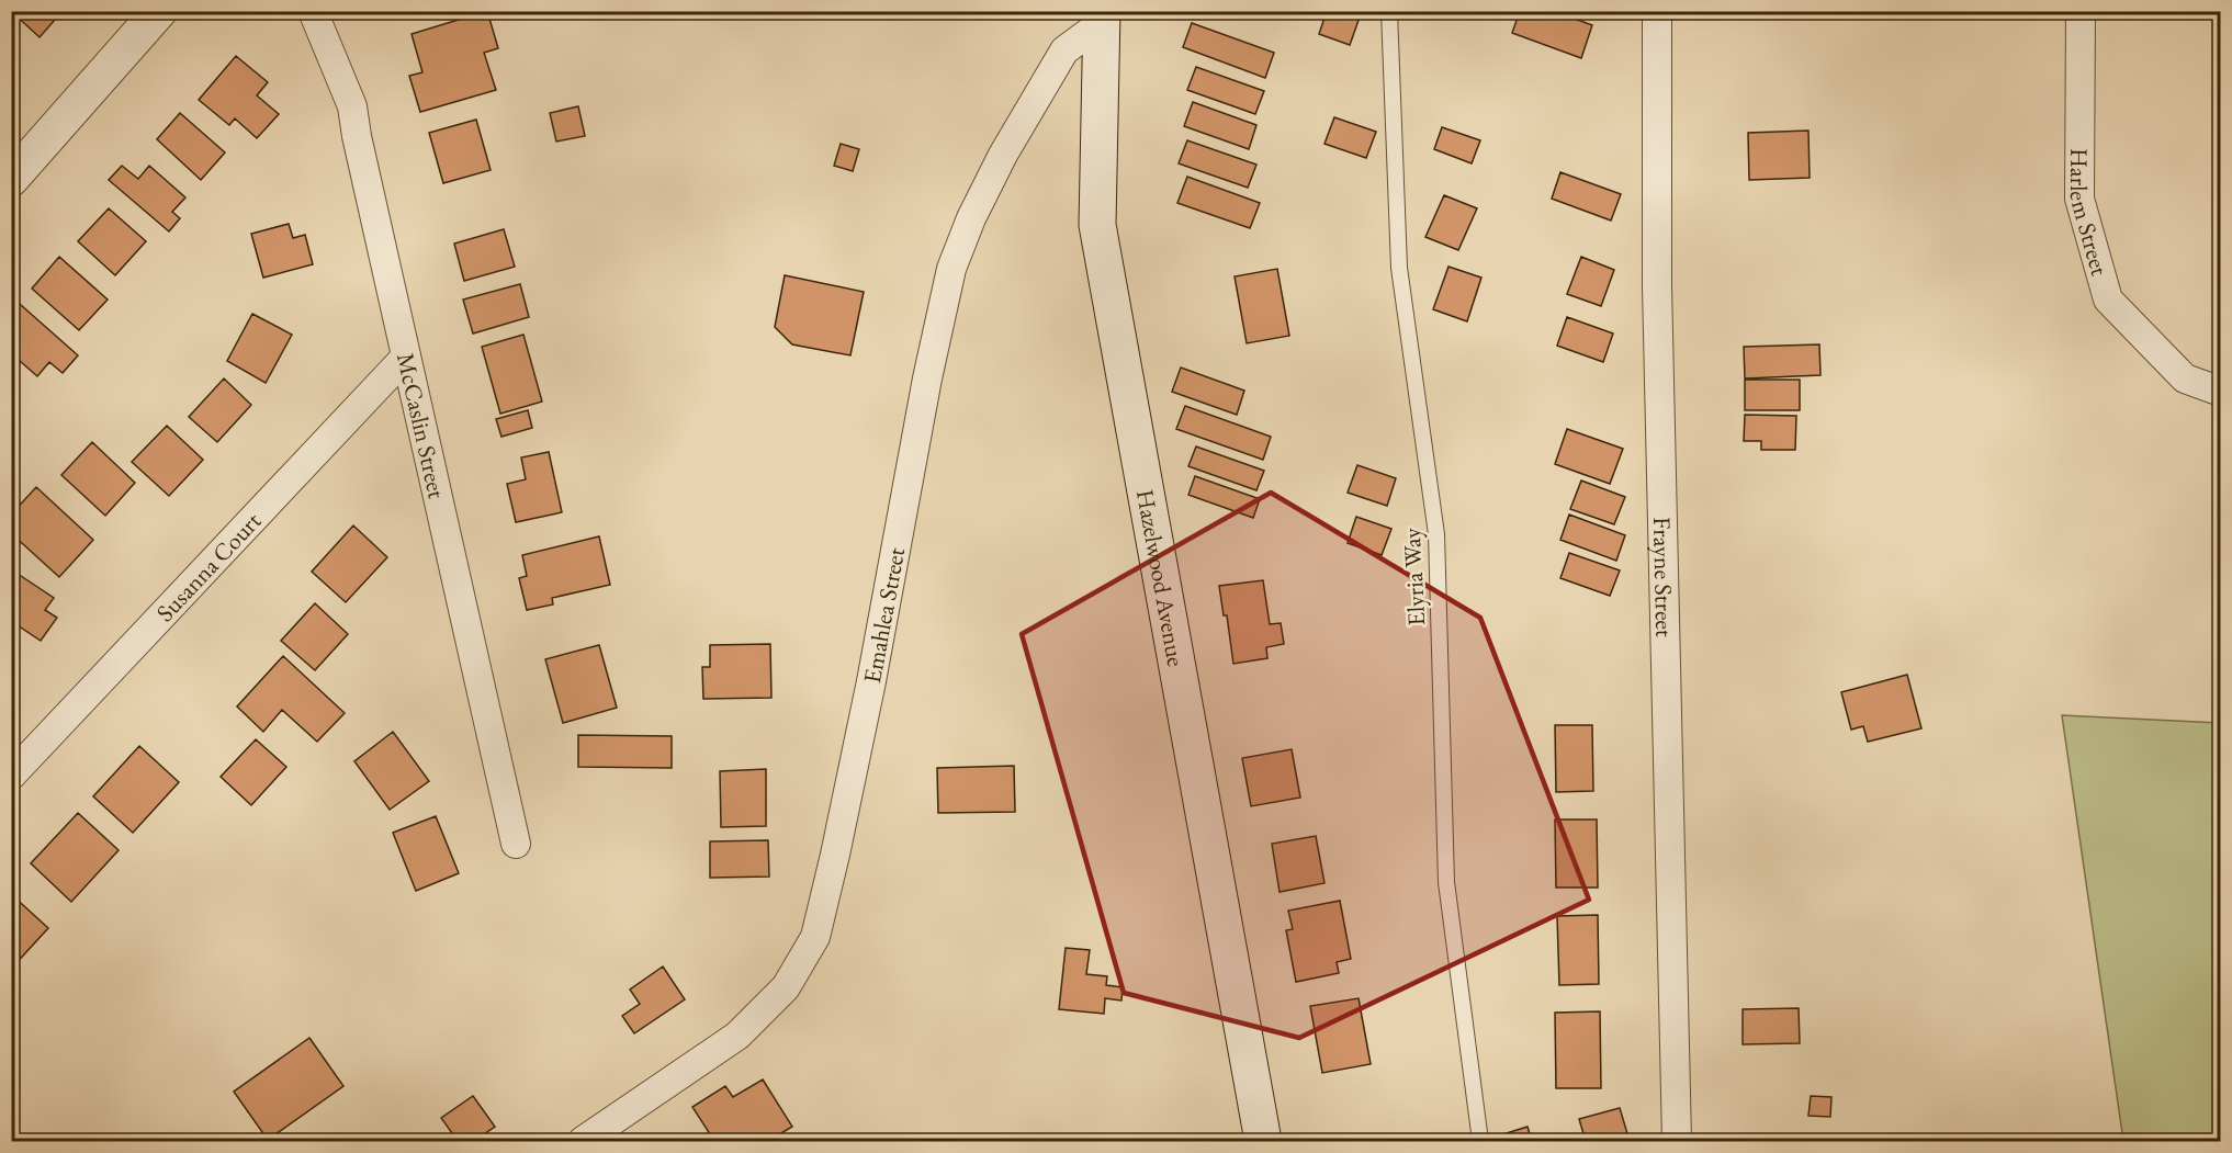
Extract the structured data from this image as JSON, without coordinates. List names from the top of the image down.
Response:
{
  "streets": {
    "main road": ["Hazelwood Avenue"],
    "street": [
      "Harlem Street",
      "McCaslin Street",
      "Susanna Court",
      "Frayne Street",
      "Emahlea Street"
    ],
    "lane": ["Elyria Way"]
  },
  "crossings": [
    ["McCaslin Street", "Susanna Court"],
    ["Hazelwood Avenue", "Emahlea Street"]
  ]
}
